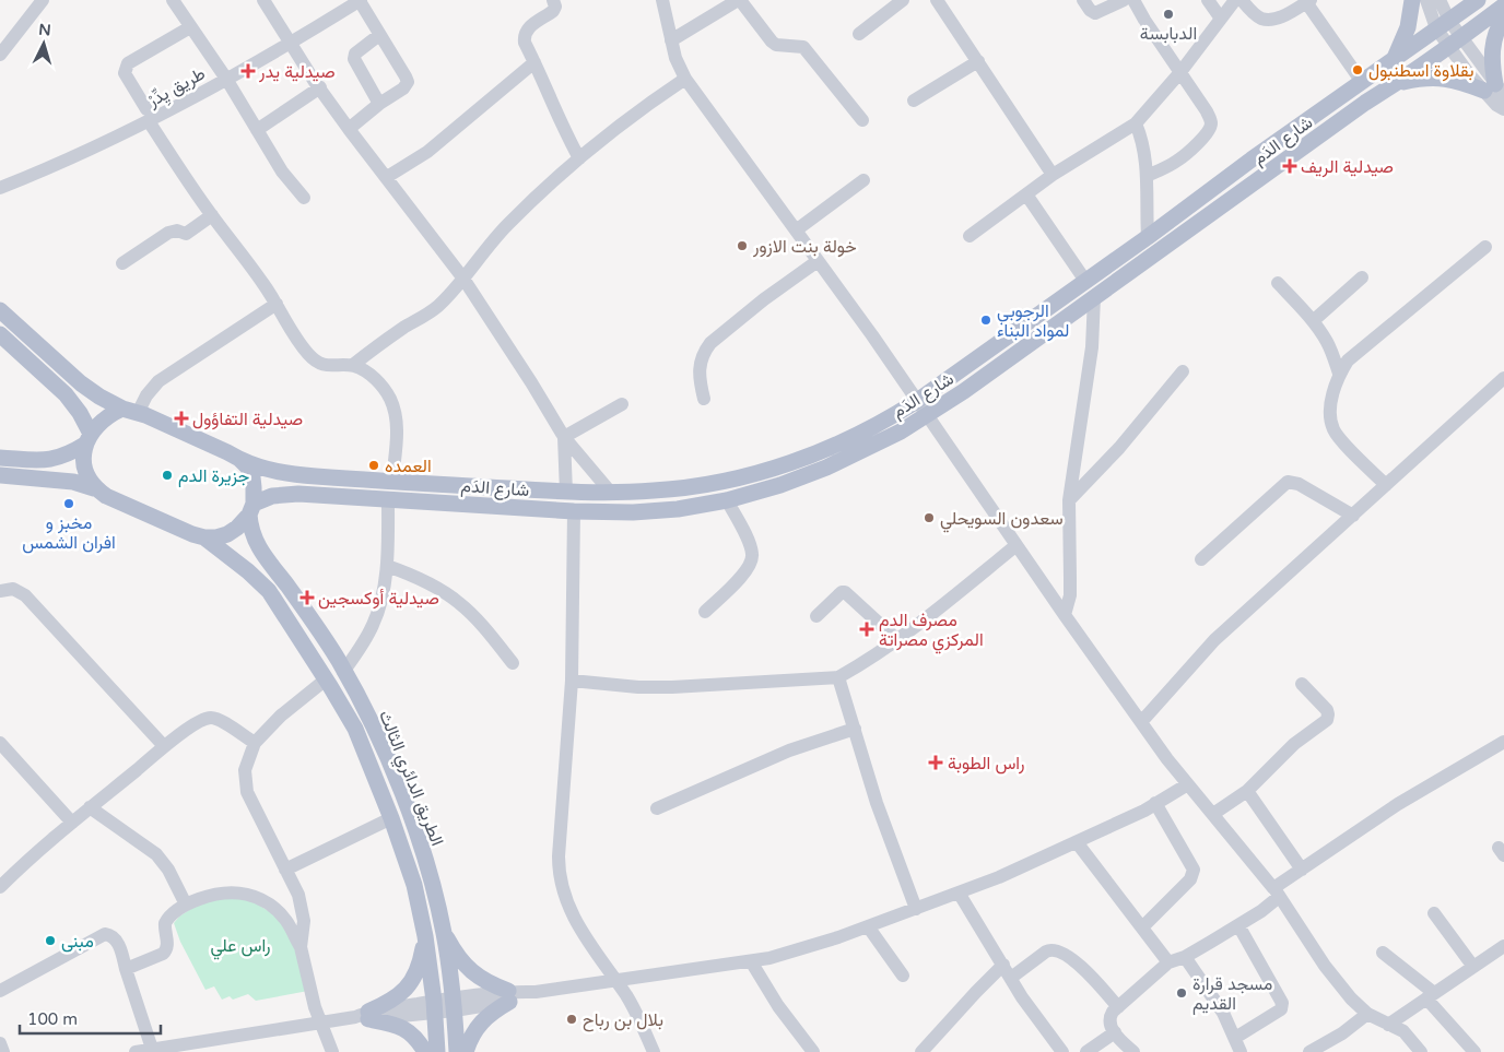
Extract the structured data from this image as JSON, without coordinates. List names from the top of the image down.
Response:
{
  "streets": {
    "main road": ["شارع الدَم", "الطريق الدائري الثالث"],
    "street": ["طريق يِدِّرْ"]
  },
  "crossings": [
    ["شارع الدَم", "الطريق الدائري الثالث"]
  ],
  "parks": ["راس علي"],
  "places": {
    "other": [
      "الدبابسة",
      "بقلاوة اسطنبول",
      "خولة بنت الازور",
      "الرجوبي لمواد البناء",
      "العمده",
      "جزيرة الدم",
      "مخبز و افران الشمس",
      "سعدون السويحلي",
      "مبنى",
      "مسجد قرارة القديم",
      "بلال بن رباح"
    ],
    "health": [
      "صيدلية يدر",
      "صيدلية الريف",
      "صيدلية التفاؤول",
      "صيدلية أوكسجين",
      "مصرف الدم المركزي مصراتة",
      "راس الطوبة"
    ]
  },
  "scale_bar": "100 m",
  "north": "top"
}
